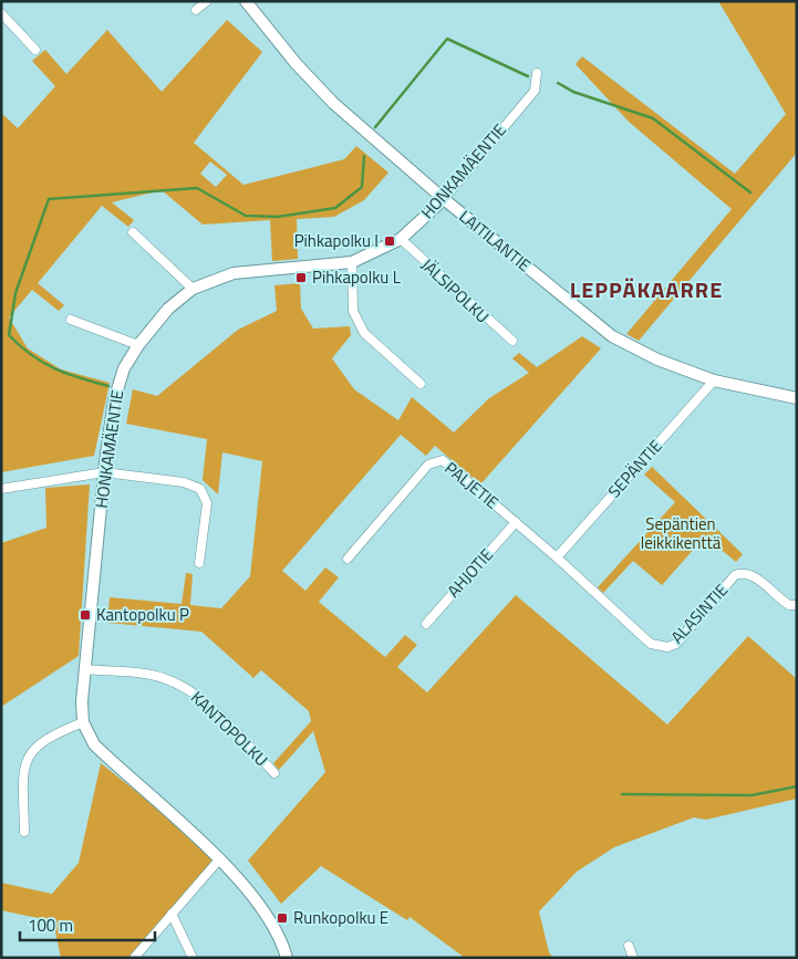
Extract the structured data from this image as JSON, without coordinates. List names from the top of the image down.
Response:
{
  "streets": {
    "street": [
      "HONKAMÄENTIE",
      "LAITILANTIE",
      "JÄLSIPOLKU",
      "SEPÄNTIE",
      "PALJETIE",
      "AHJOTIE",
      "ALASINTIE",
      "KANTOPOLKU"
    ]
  },
  "crossings": [
    ["HONKAMÄENTIE", "LAITILANTIE"],
    ["HONKAMÄENTIE", "JÄLSIPOLKU"],
    ["HONKAMÄENTIE", "KANTOPOLKU"],
    ["LAITILANTIE", "SEPÄNTIE"],
    ["SEPÄNTIE", "PALJETIE"],
    ["SEPÄNTIE", "ALASINTIE"],
    ["PALJETIE", "AHJOTIE"],
    ["PALJETIE", "ALASINTIE"]
  ],
  "districts": ["LEPPÄKAARRE"],
  "parks": ["Sepäntien leikkikenttä"],
  "places": {
    "transit": [
      "Pihkapolku I",
      "Pihkapolku L",
      "Kantopolku P",
      "Runkopolku E"
    ]
  },
  "scale_bar": "100 m"
}
